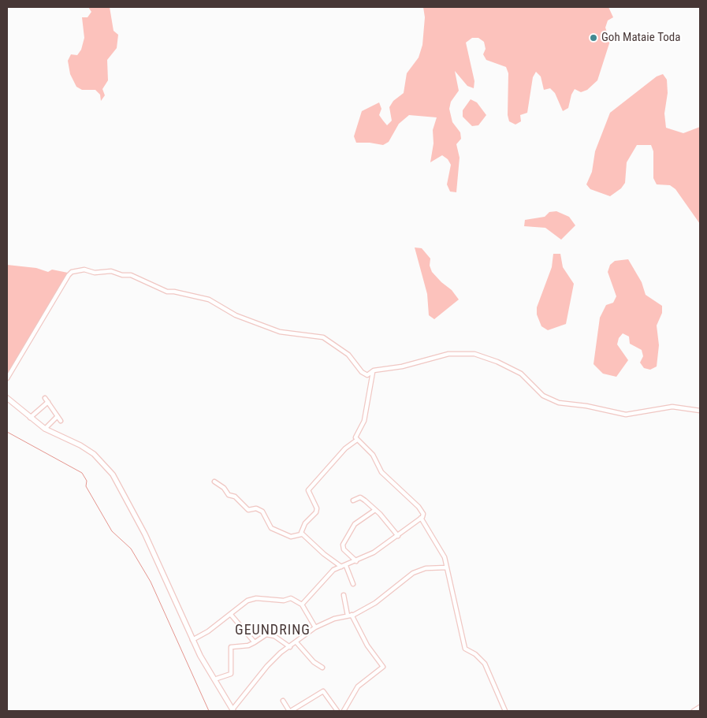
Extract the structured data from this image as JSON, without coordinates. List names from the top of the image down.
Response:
{
  "districts": ["GEUNDRING"],
  "places": ["Goh Mataie Toda"]
}
